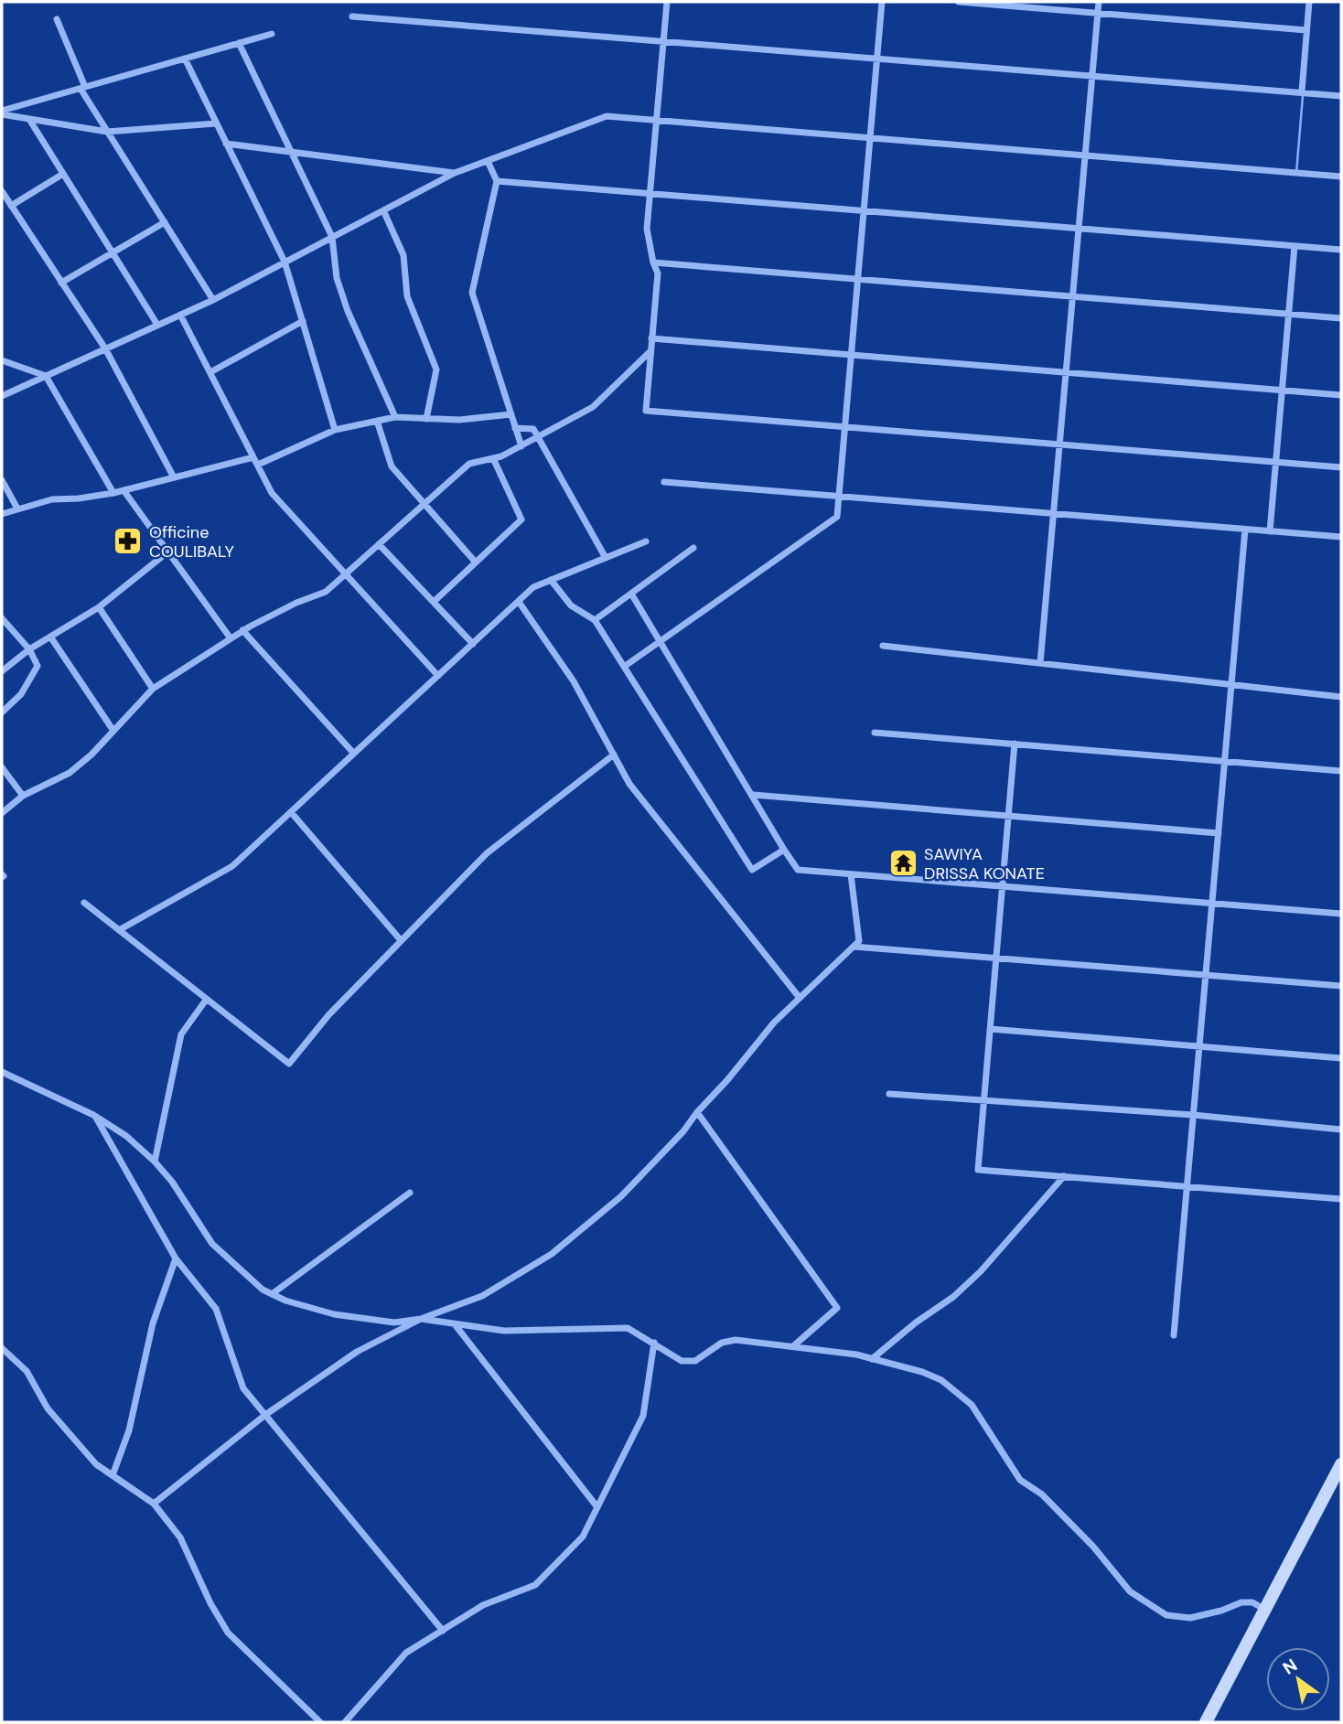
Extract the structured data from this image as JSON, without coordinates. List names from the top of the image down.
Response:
{
  "places": {
    "pharmacy": ["Officine COULIBALY"],
    "temple": ["SAWIYA DRISSA KONATE"]
  },
  "north": "top left"
}
